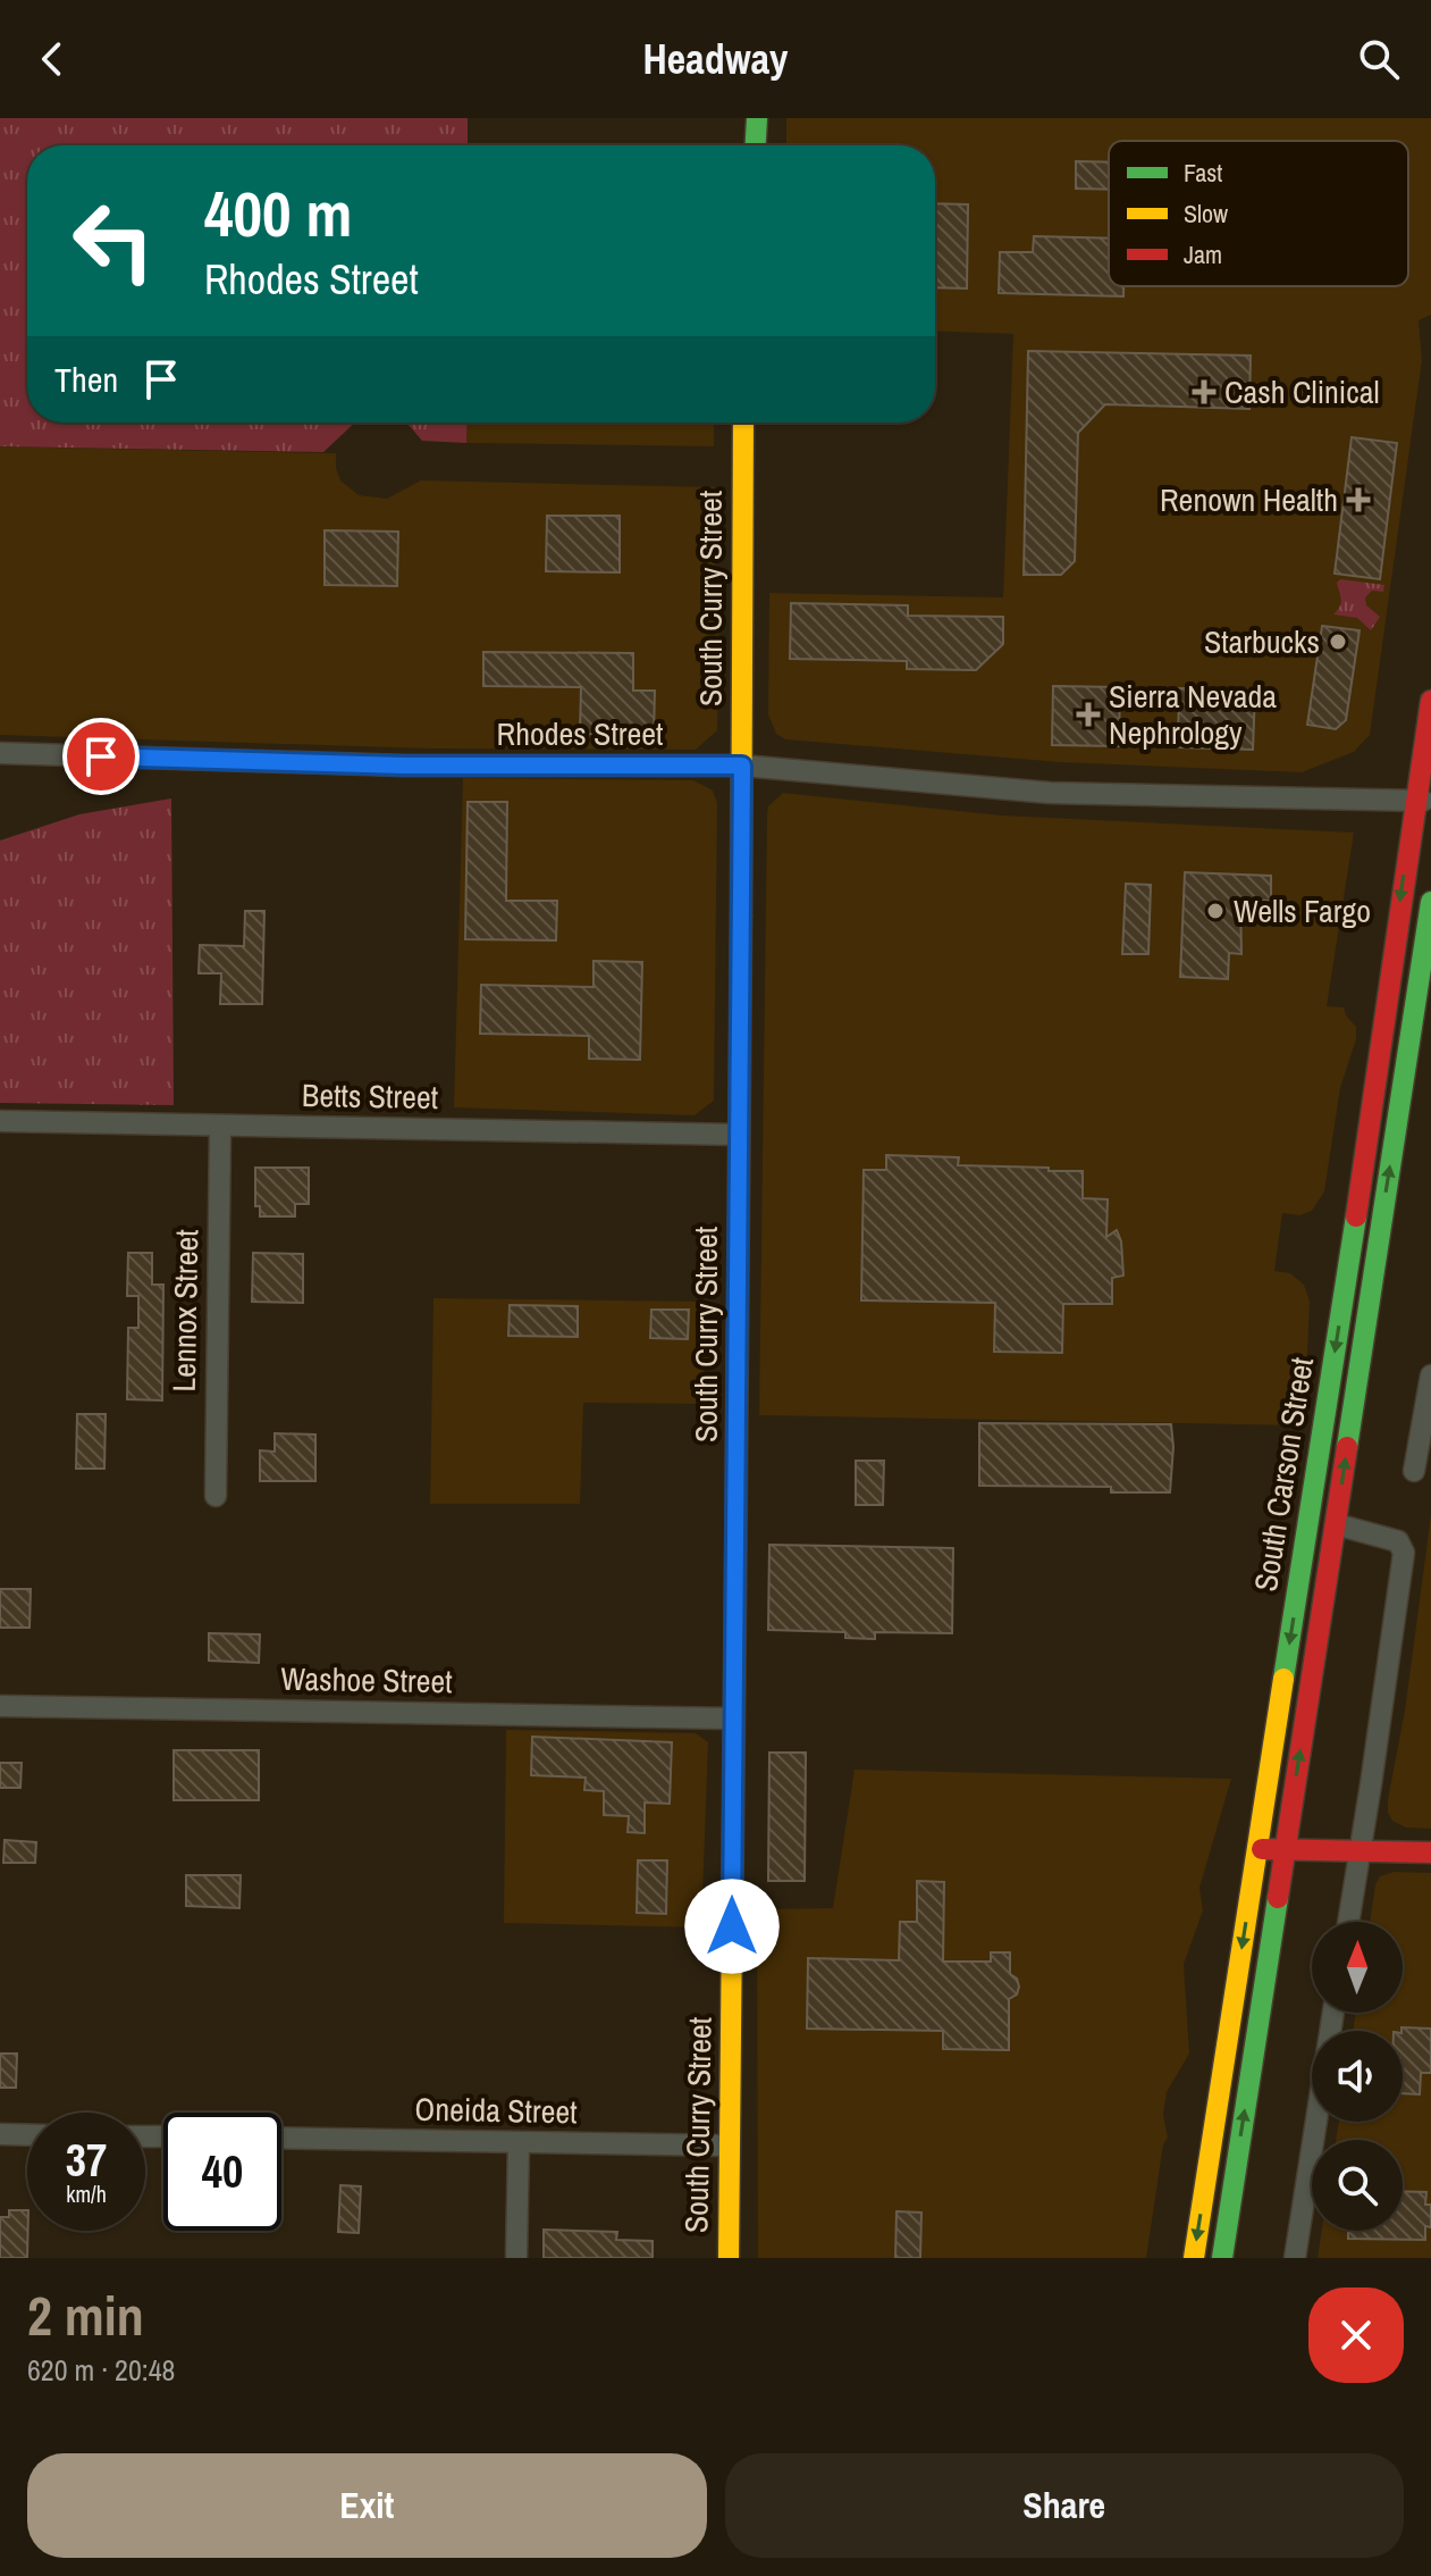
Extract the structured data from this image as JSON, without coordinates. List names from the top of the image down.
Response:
{
  "streets": {
    "main road": ["South Curry Street", "South Carson Street"],
    "street": [
      "Rhodes Street",
      "Betts Street",
      "Lennox Street",
      "Washoe Street",
      "Oneida Street"
    ]
  },
  "crossings": [
    ["South Curry Street", "Rhodes Street"],
    ["South Curry Street", "Betts Street"],
    ["South Curry Street", "Washoe Street"],
    ["South Curry Street", "Oneida Street"],
    ["Rhodes Street", "South Carson Street"],
    ["Betts Street", "Lennox Street"]
  ],
  "places": {
    "health": ["Cash Clinical", "Renown Health", "Sierra Nevada Nephrology"],
    "other": ["Starbucks", "Wells Fargo"]
  },
  "legend": ["Fast", "Slow", "Jam"],
  "north": "top",
  "page": {
    "header": "Headway",
    "turn": ["400 m", "Rhodes Street"],
    "then": "Then",
    "speed": "37 km/h",
    "limit": "40",
    "heading": ["2 min", "620 m · 20:48"],
    "buttons": ["Exit", "Share"]
  }
}
